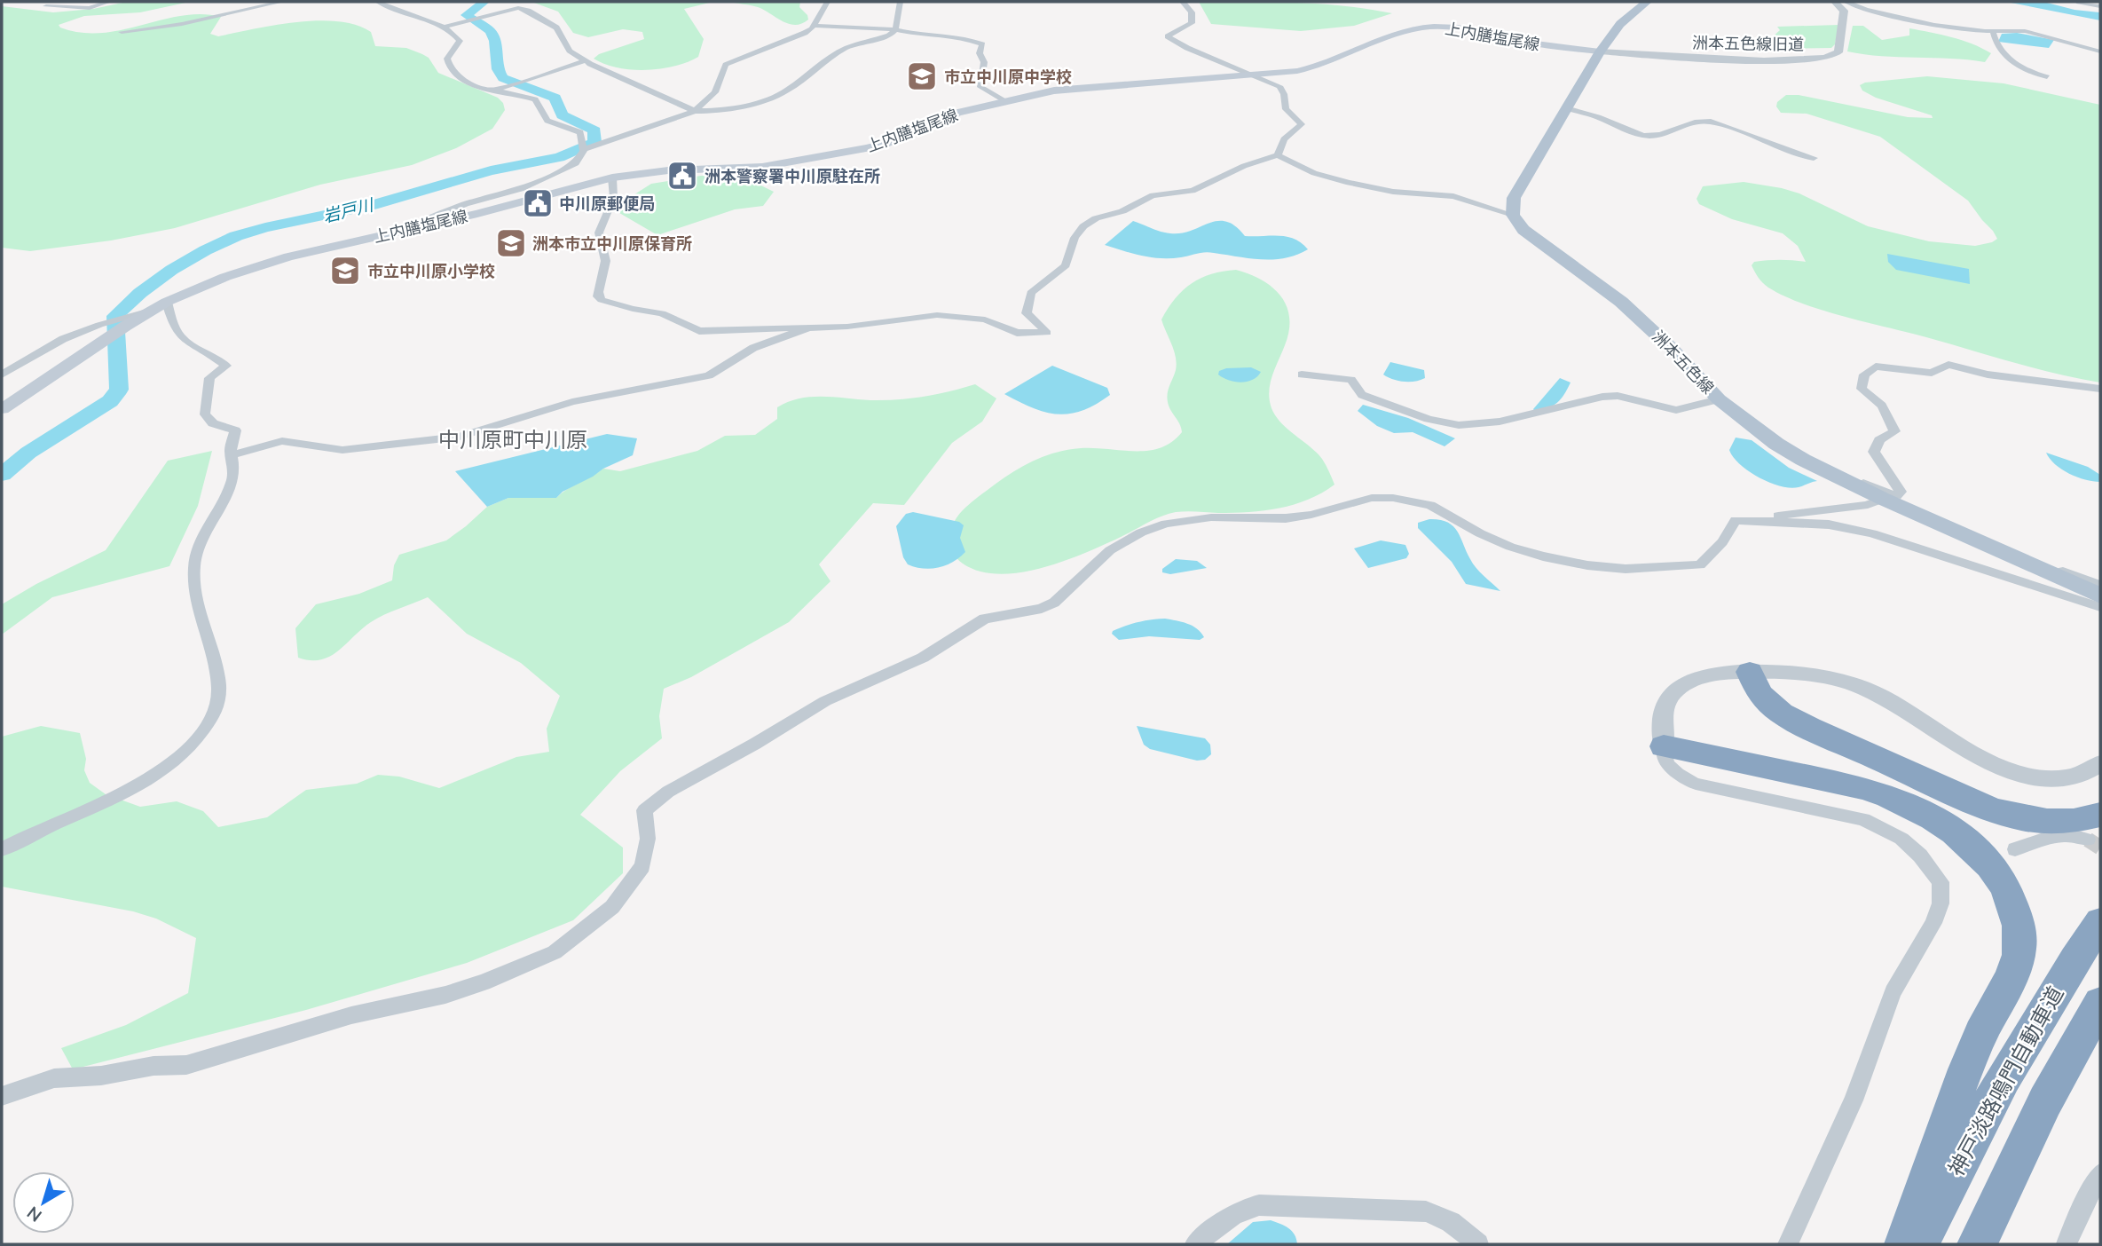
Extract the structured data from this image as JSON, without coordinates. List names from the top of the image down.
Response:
{
  "streets": {
    "highway": ["神戸淡路鳴門自動車道"],
    "main road": ["上内膳塩尾線", "洲本五色線"],
    "street": ["洲本五色線旧道"]
  },
  "crossings": [
    ["上内膳塩尾線", "洲本五色線旧道"]
  ],
  "districts": ["中川原町中川原"],
  "water": ["岩戸川"],
  "places": {
    "school or university": ["市立中川原中学校", "洲本市立中川原保育所", "市立中川原小学校"],
    "public building": ["洲本警察署中川原駐在所", "中川原郵便局"]
  },
  "north": "bottom left"
}
